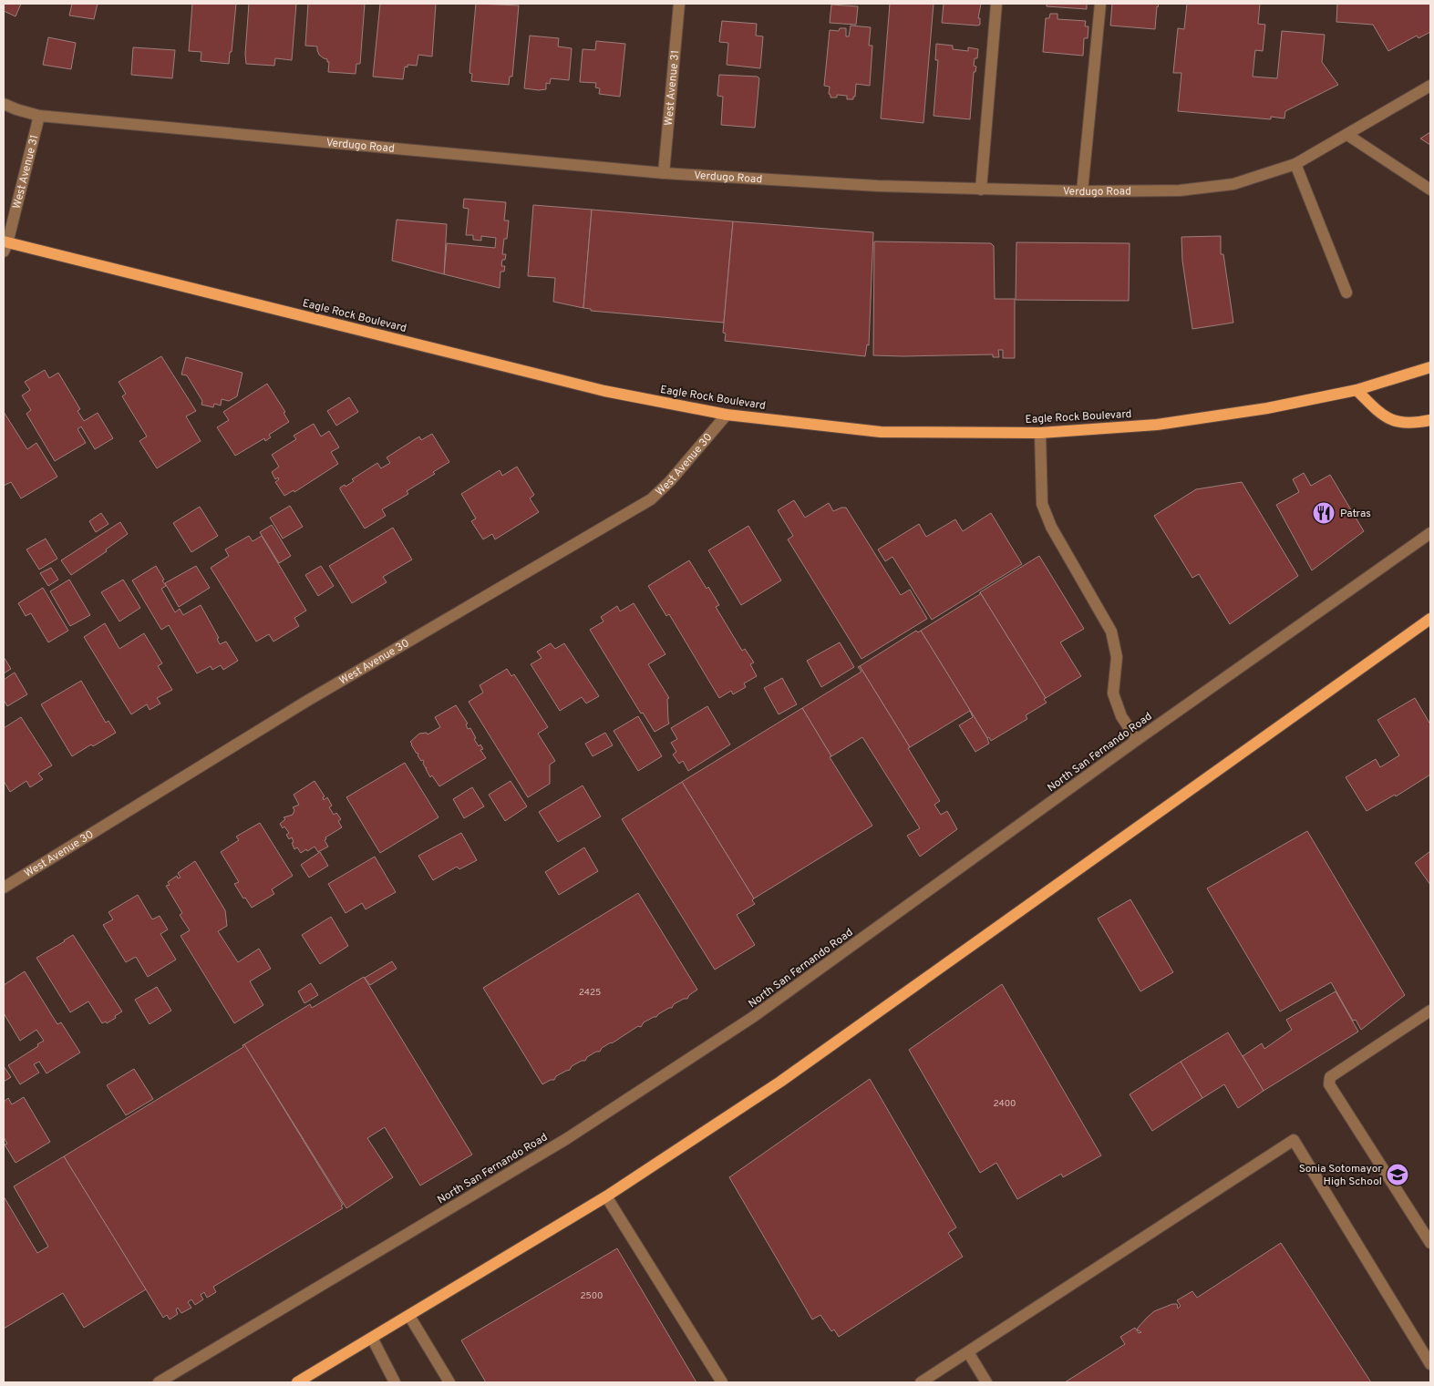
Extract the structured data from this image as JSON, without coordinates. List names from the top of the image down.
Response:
{
  "streets": {
    "main road": ["Eagle Rock Boulevard"],
    "street": [
      "West Avenue 31",
      "Verdugo Road",
      "West Avenue 30",
      "North San Fernando Road"
    ]
  },
  "crossings": [
    ["West Avenue 31", "Verdugo Road"],
    ["West Avenue 31", "Eagle Rock Boulevard"],
    ["Eagle Rock Boulevard", "West Avenue 30"]
  ],
  "places": {
    "restaurant": ["Patras"],
    "school or university": ["Sonia Sotomayor High School"]
  },
  "house_numbers": ["2425", "2400", "2500"]
}
